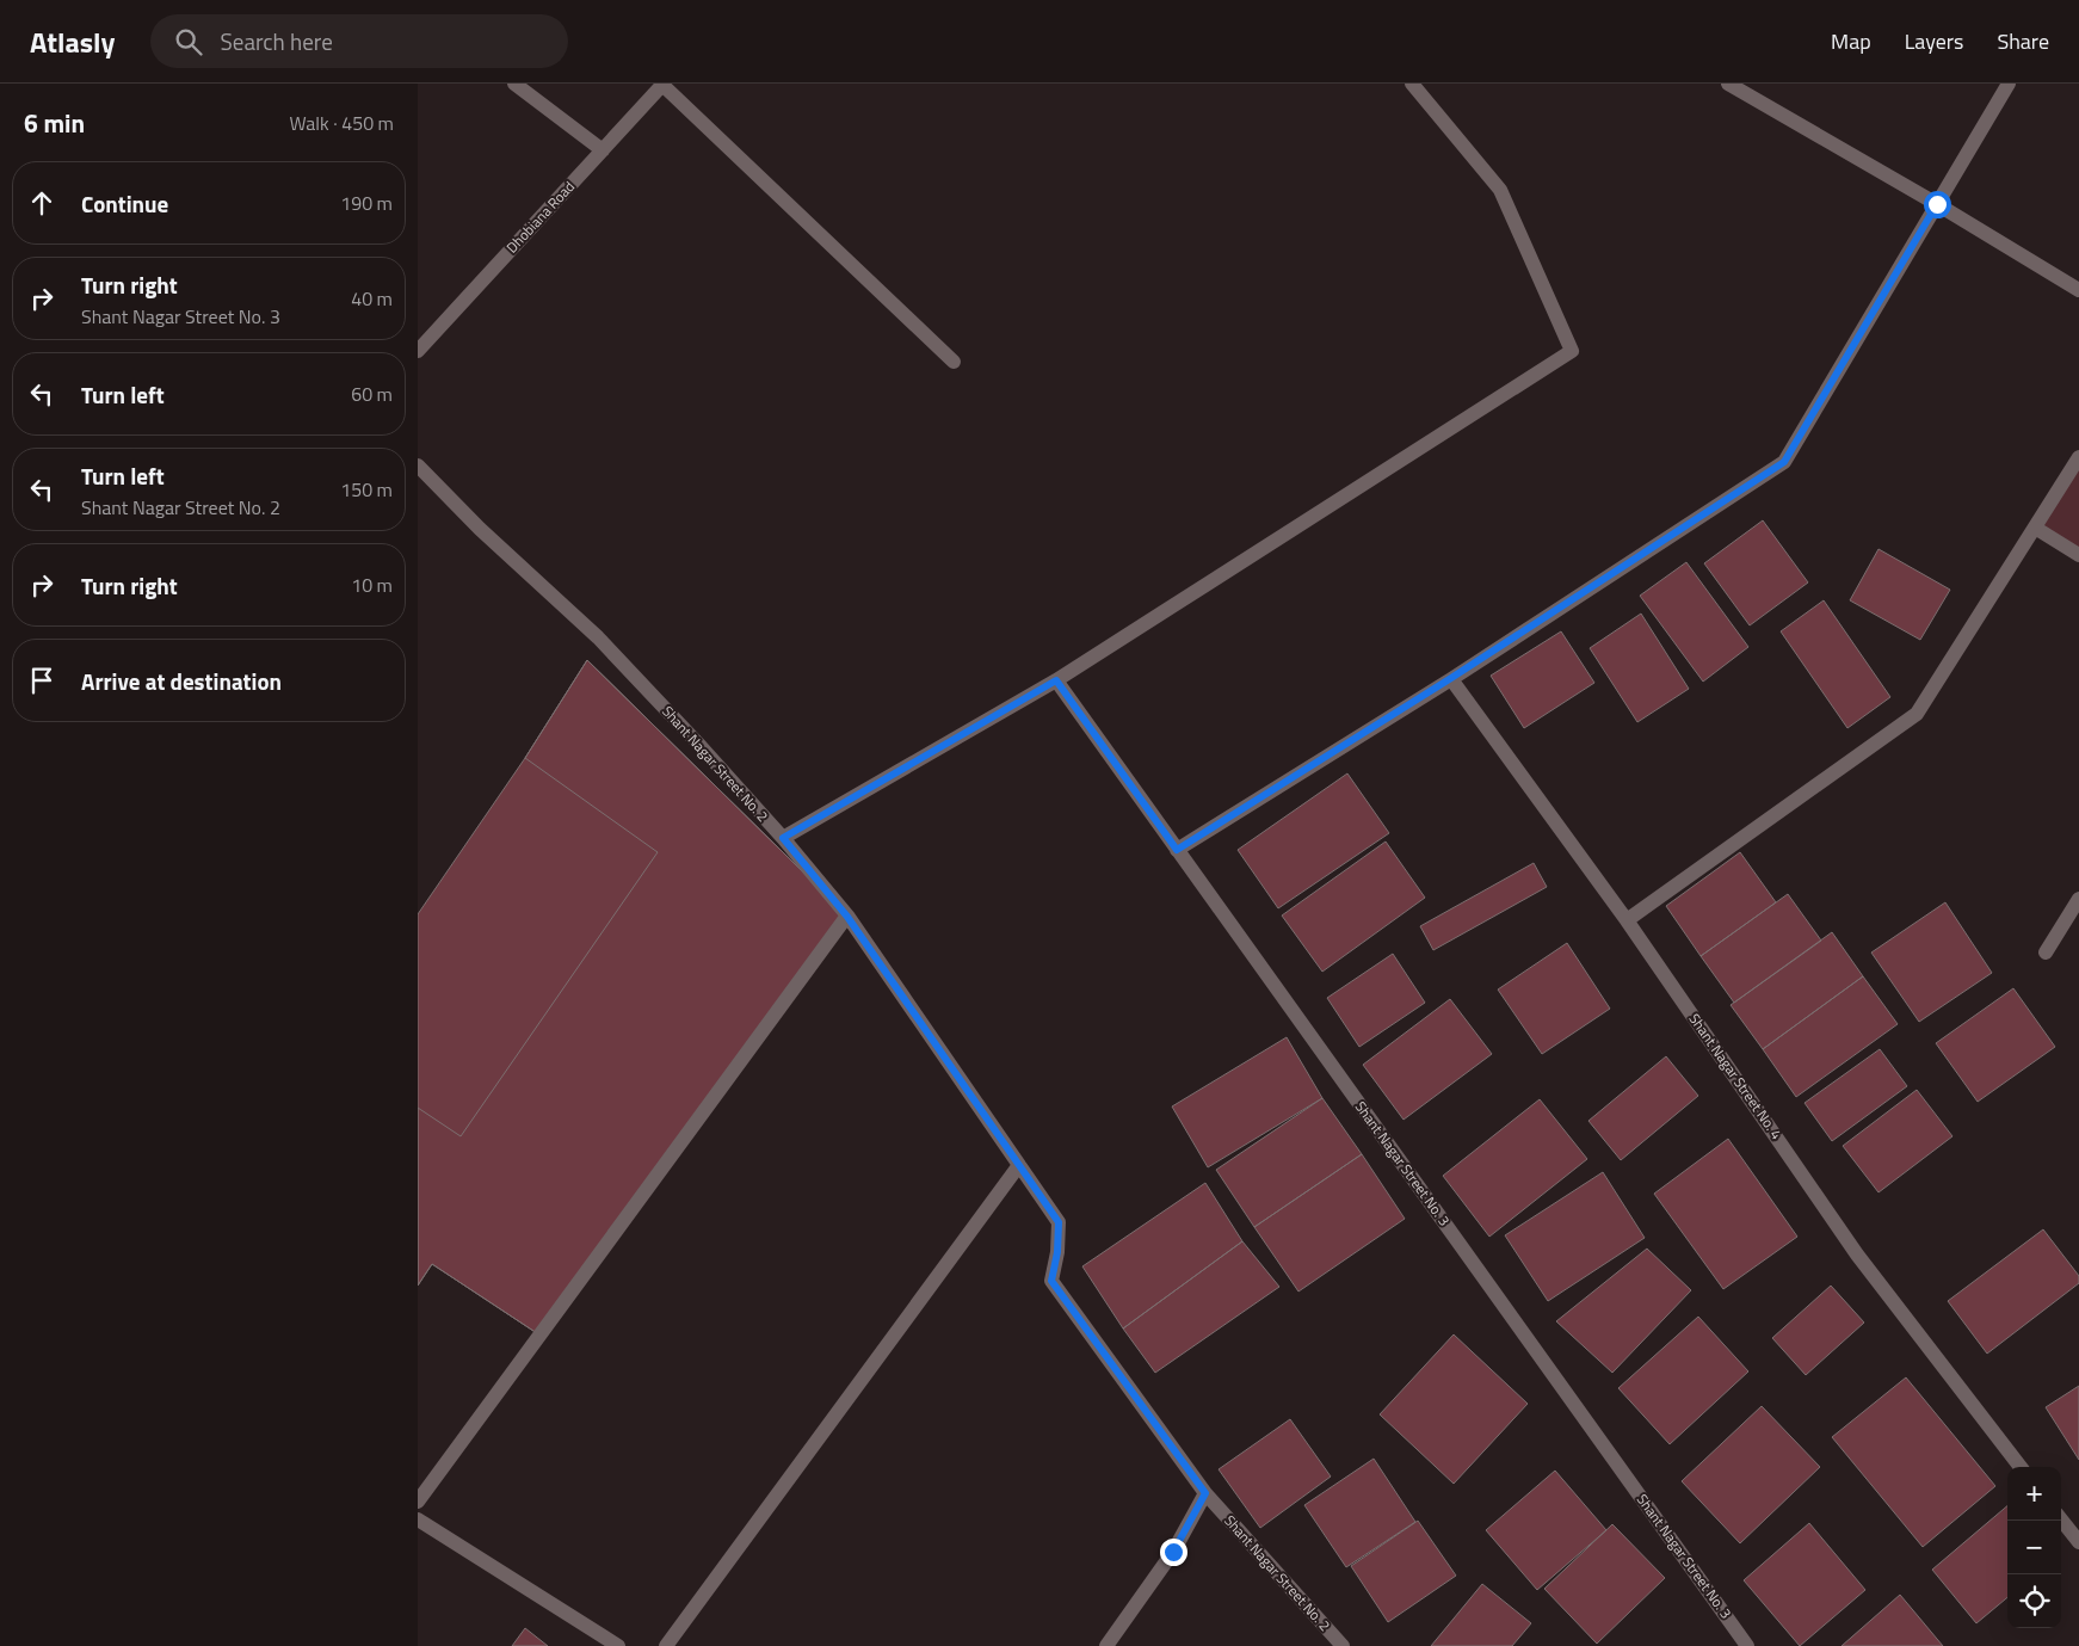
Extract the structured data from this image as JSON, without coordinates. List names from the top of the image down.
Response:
{
  "streets": {
    "street": [
      "Dhobiana Road",
      "Shant Nagar Street No. 2",
      "Shant Nagar Street No. 4",
      "Shant Nagar Street No. 3"
    ]
  },
  "page": {
    "header": "Atlasly",
    "search": "Search here",
    "nav": ["Map", "Layers", "Share"],
    "heading": ["6 min", "Walk · 450 m"],
    "list": [
      ["Continue", "190 m"],
      ["Turn right", "Shant Nagar Street No. 3", "40 m"],
      ["Turn left", "60 m"],
      ["Turn left", "Shant Nagar Street No. 2", "150 m"],
      ["Turn right", "10 m"],
      "Arrive at destination"
    ],
    "map_buttons": ["+", "−"]
  }
}
